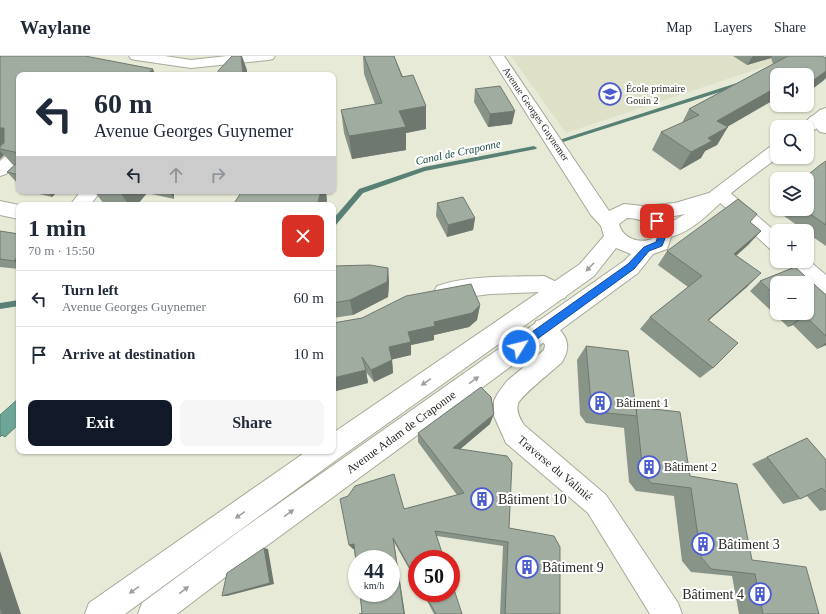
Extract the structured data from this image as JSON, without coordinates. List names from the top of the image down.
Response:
{
  "streets": {
    "main road": ["Avenue Georges Guynemer", "Avenue Adam de Craponne", "Traverse du Valinié"]
  },
  "crossings": [
    ["Avenue Georges Guynemer", "Avenue Adam de Craponne"],
    ["Avenue Adam de Craponne", "Traverse du Valinié"]
  ],
  "water": ["Canal de Craponne"],
  "places": {
    "school or university": ["École primaire Gouin 2"],
    "building": [
      "Bâtiment 1",
      "Bâtiment 2",
      "Bâtiment 10",
      "Bâtiment 3",
      "Bâtiment 9",
      "Bâtiment 4"
    ]
  },
  "page": {
    "header": "Waylane",
    "nav": ["Map", "Layers", "Share"],
    "map_buttons": ["+", "−"],
    "turn": ["60 m", "Avenue Georges Guynemer"],
    "heading": ["1 min", "70 m · 15:50"],
    "list": [
      {
        "name": "Turn left",
        "note": "Avenue Georges Guynemer",
        "value": "60 m"
      },
      {
        "name": "Arrive at destination",
        "value": "10 m"
      }
    ],
    "buttons": ["Exit", "Share"],
    "speed": "44 km/h",
    "limit": "50"
  }
}
